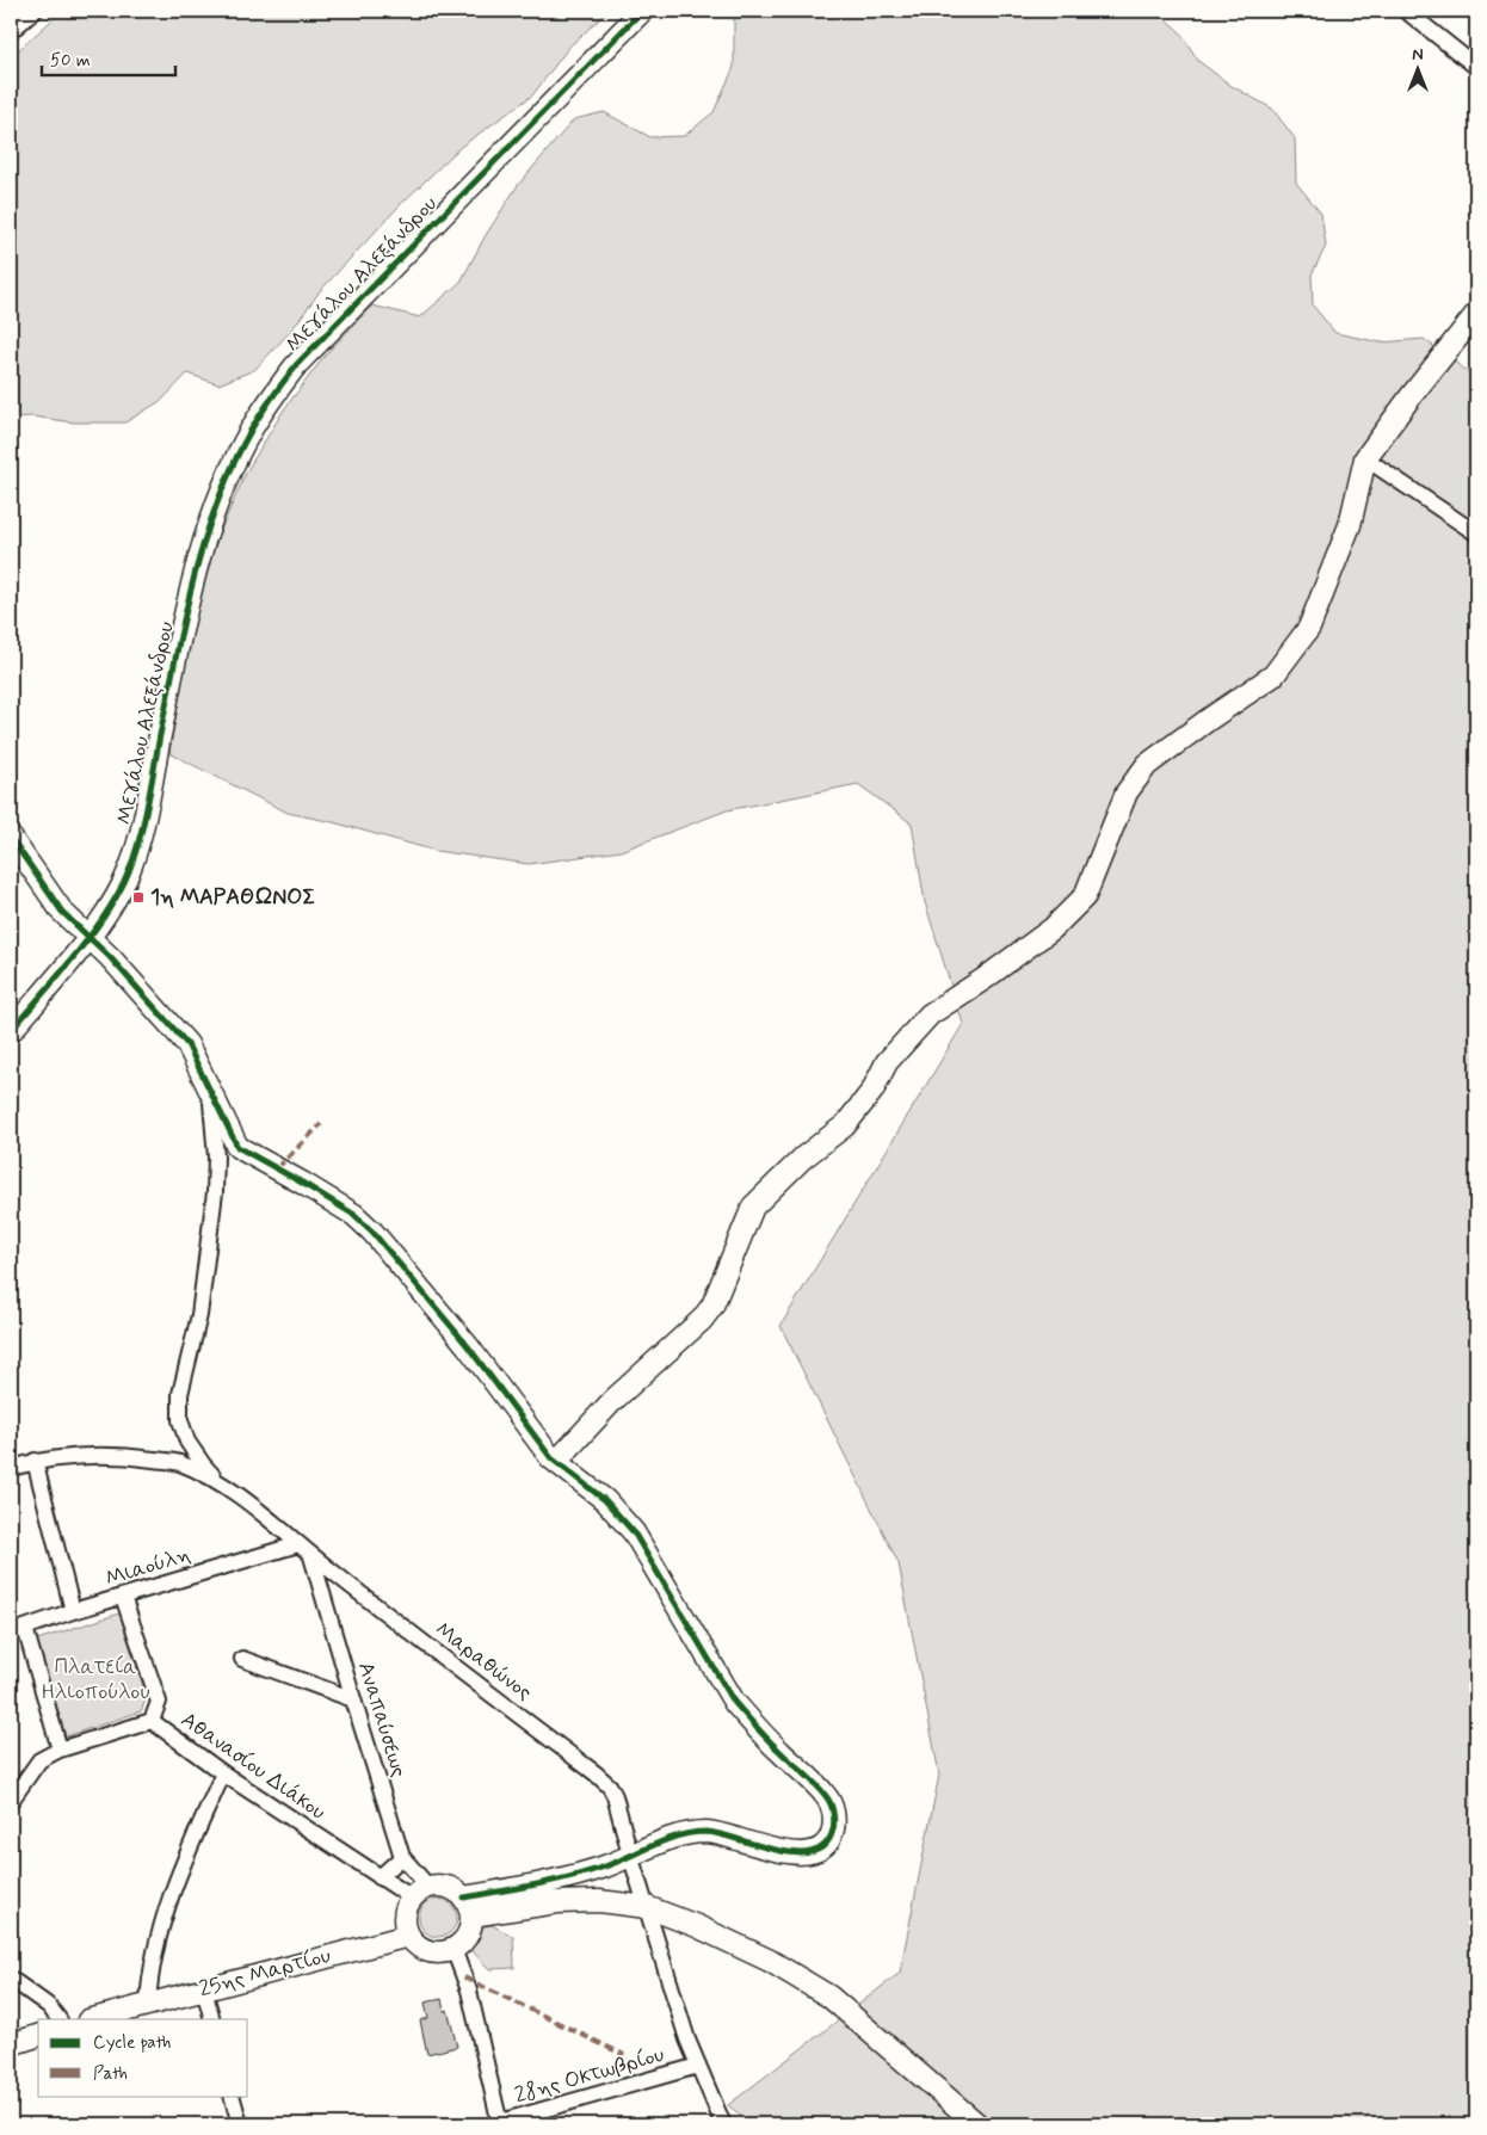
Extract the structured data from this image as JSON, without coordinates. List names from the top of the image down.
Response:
{
  "streets": {
    "street": [
      "Μεγάλου Αλεξάνδρου",
      "Μιαούλη",
      "Μαραθώνος",
      "Αναπαύσεως",
      "Αθανασίου Διάκου",
      "25ης Μαρτίου",
      "28ης Οκτωβρίου"
    ]
  },
  "crossings": [
    ["Μιαούλη", "Μαραθώνος"],
    ["Μαραθώνος", "Αναπαύσεως"],
    ["Μαραθώνος", "28ης Οκτωβρίου"],
    ["Αναπαύσεως", "Αθανασίου Διάκου"],
    ["Αναπαύσεως", "25ης Μαρτίου"],
    ["Αθανασίου Διάκου", "25ης Μαρτίου"]
  ],
  "parks": ["Πλατεία Ηλιοπούλου"],
  "places": {
    "transit": ["1η ΜΑΡΑΘΩΝΟΣ"]
  },
  "legend": ["Cycle path", "Path"],
  "scale_bar": "50 m",
  "north": "top"
}
